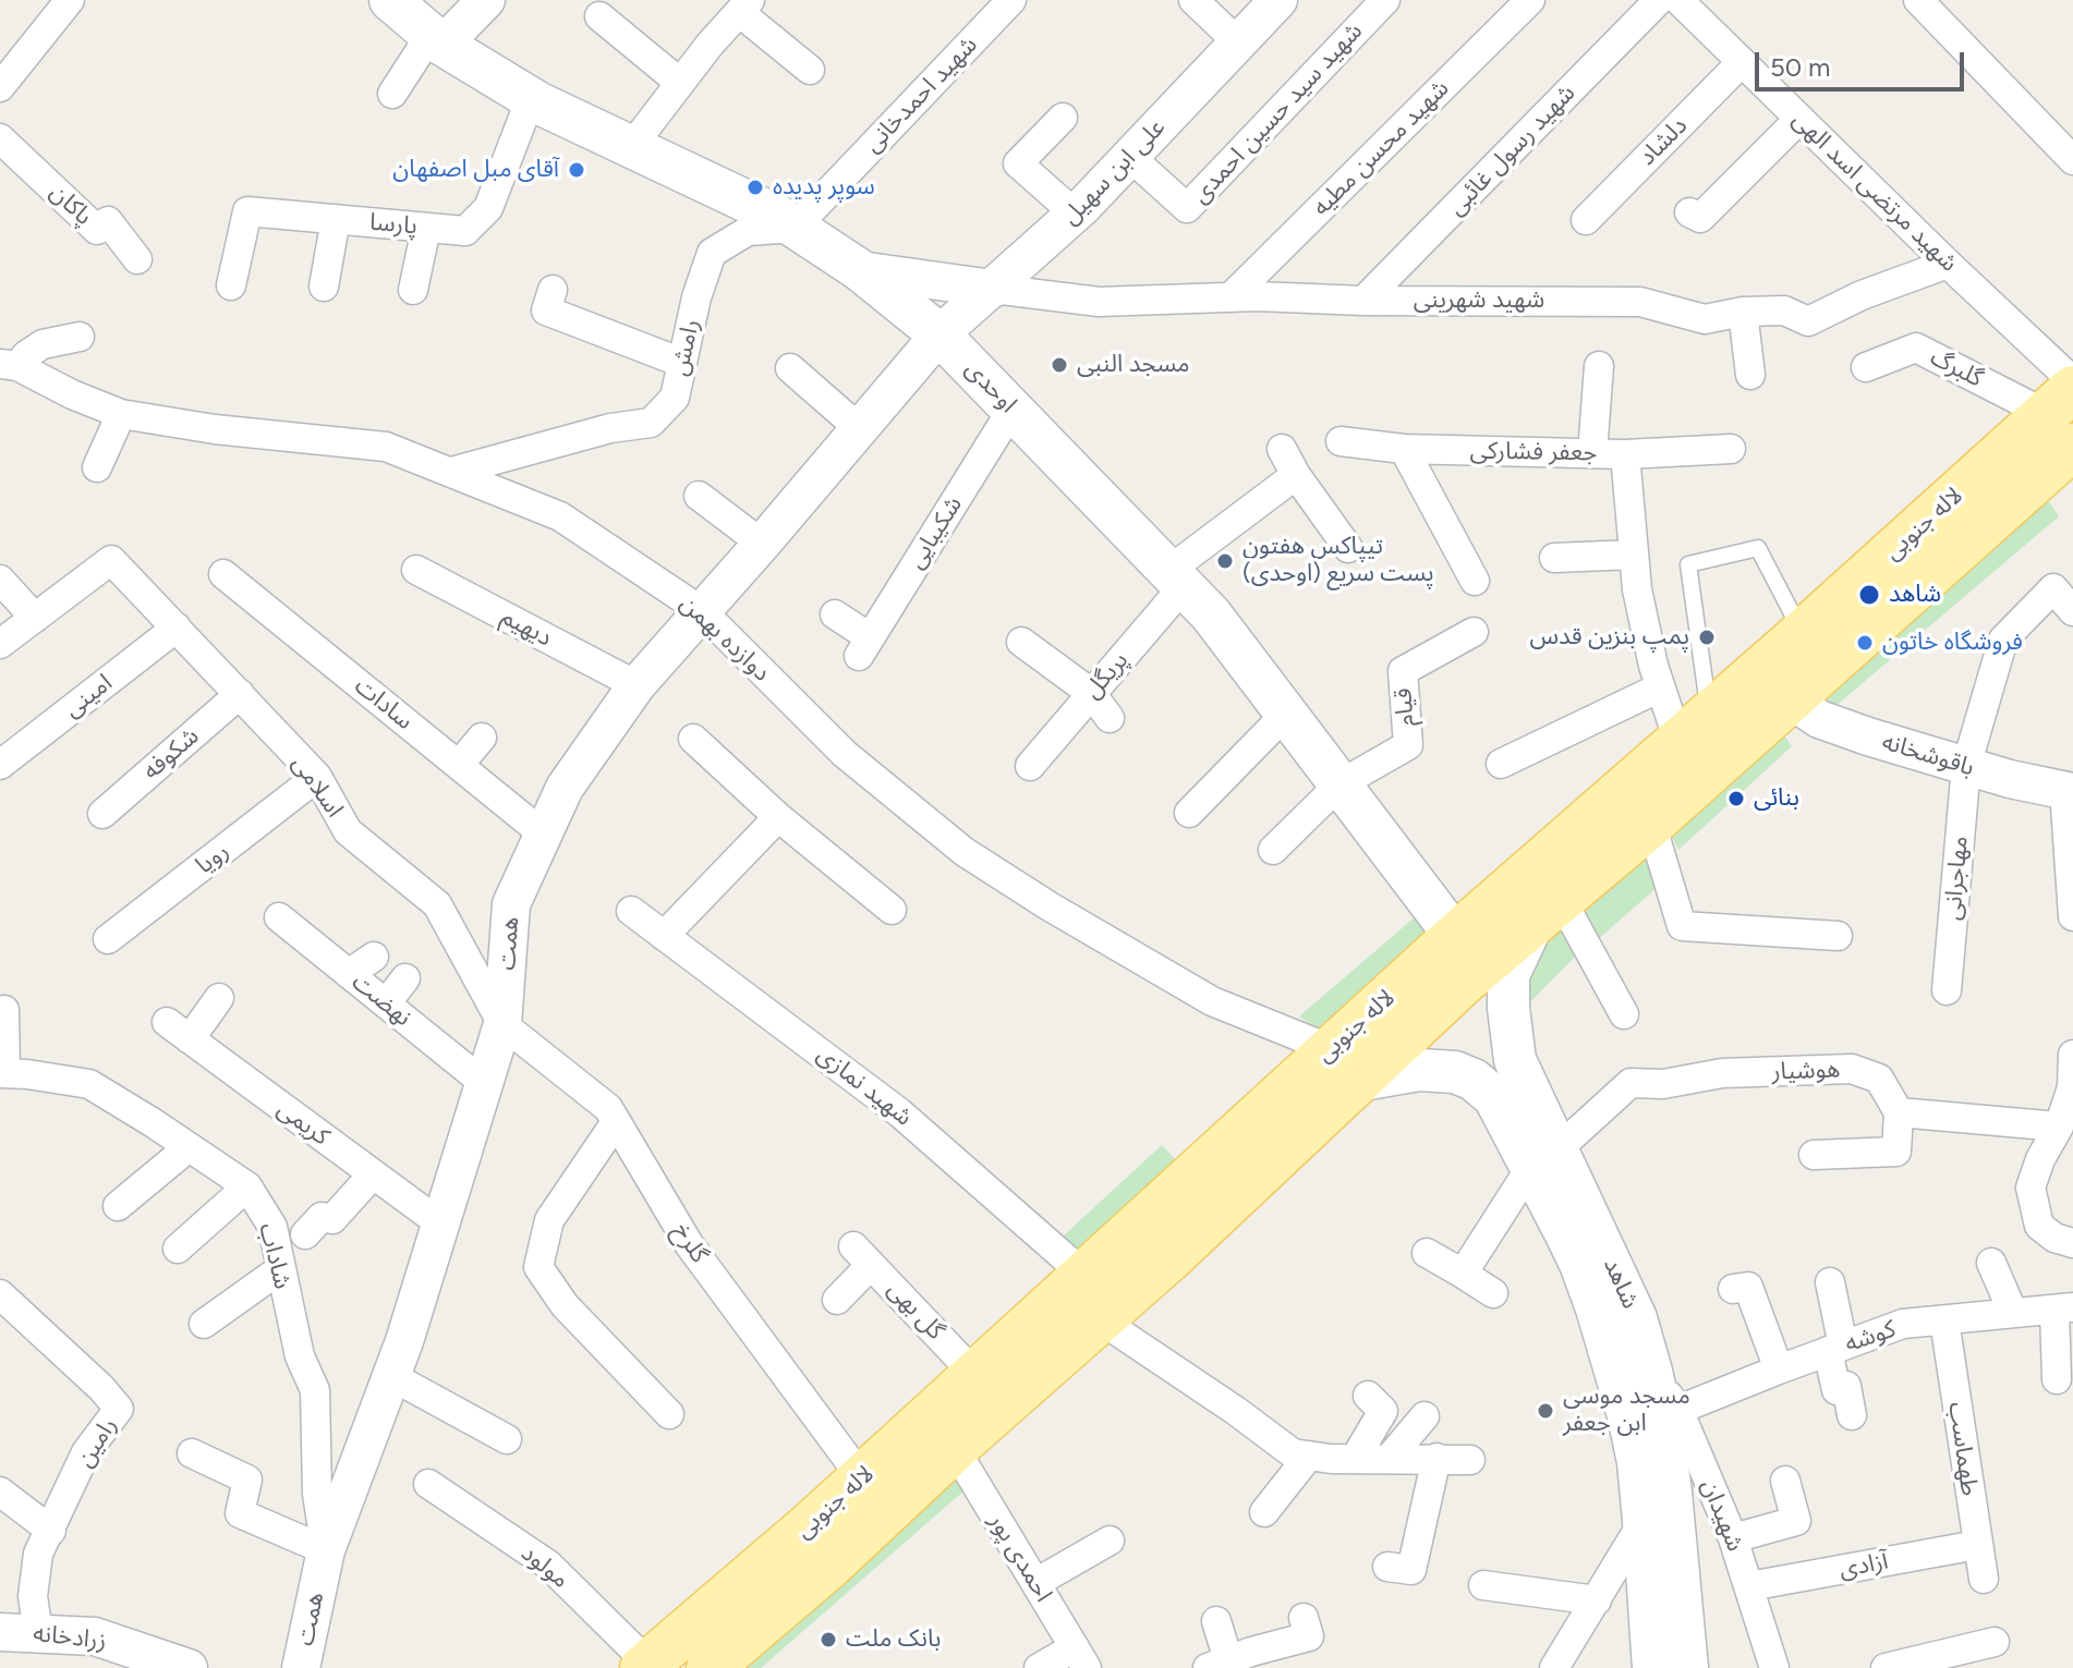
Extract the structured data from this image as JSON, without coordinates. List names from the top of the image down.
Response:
{
  "streets": {
    "main road": ["اوحدی", "لاله جنوبی", "شاهد"],
    "street": [
      "شهید احمدخانی",
      "شهید سید حسین احمدی",
      "دلشاد",
      "شهید محسن مطیه",
      "شهید رسول غائبی",
      "علی ابن سهیل",
      "شهید مرتضی اسد الهی",
      "پاکان",
      "پارسا",
      "شهید شهرینی",
      "رامش",
      "گلبرگ",
      "جعفر فشارکی",
      "شکیبایی",
      "دیهیم",
      "دوازده بهمن",
      "پریگل",
      "امینی",
      "سادات",
      "قیام",
      "شکوفه",
      "باقوشخانه",
      "اسلامی",
      "رویا",
      "مهاجرانی",
      "همت",
      "نهضت",
      "هوشیار",
      "شهید نمازی",
      "کریمی",
      "گلرخ",
      "شاداب",
      "گل بهی",
      "کوشه",
      "رامین",
      "طهماسب",
      "شهیدان",
      "احمدی پور",
      "آزادی",
      "مولود",
      "زرادخانه"
    ]
  },
  "crossings": [
    ["شهید احمدخانی", "رامش"],
    ["شهید احمدخانی", "اوحدی"],
    ["شهید سید حسین احمدی", "علی ابن سهیل"],
    ["دلشاد", "شهید مرتضی اسد الهی"],
    ["شهید محسن مطیه", "شهید شهرینی"],
    ["شهید رسول غائبی", "شهید شهرینی"],
    ["علی ابن سهیل", "شهید شهرینی"],
    ["علی ابن سهیل", "اوحدی"],
    ["علی ابن سهیل", "همت"],
    ["شهید مرتضی اسد الهی", "شهید شهرینی"],
    ["شهید مرتضی اسد الهی", "گلبرگ"],
    ["شهید مرتضی اسد الهی", "لاله جنوبی"],
    ["پارسا", "اوحدی"],
    ["رامش", "اوحدی"],
    ["رامش", "دوازده بهمن"],
    ["گلبرگ", "لاله جنوبی"],
    ["اوحدی", "لاله جنوبی"],
    ["اوحدی", "شکیبایی"],
    ["اوحدی", "پریگل"],
    ["اوحدی", "قیام"],
    ["اوحدی", "همت"],
    ["جعفر فشارکی", "لاله جنوبی"],
    ["لاله جنوبی", "دوازده بهمن"],
    ["لاله جنوبی", "باقوشخانه"],
    ["لاله جنوبی", "شهید نمازی"],
    ["لاله جنوبی", "گلرخ"],
    ["لاله جنوبی", "شاهد"],
    ["لاله جنوبی", "گل بهی"],
    ["لاله جنوبی", "احمدی پور"],
    ["لاله جنوبی", "مولود"],
    ["دیهیم", "همت"],
    ["دوازده بهمن", "همت"],
    ["دوازده بهمن", "شاهد"],
    ["امینی", "اسلامی"],
    ["سادات", "همت"],
    ["شکوفه", "اسلامی"],
    ["باقوشخانه", "مهاجرانی"],
    ["اسلامی", "رویا"],
    ["اسلامی", "همت"],
    ["اسلامی", "گلرخ"],
    ["همت", "نهضت"],
    ["همت", "کریمی"],
    ["همت", "گلرخ"],
    ["همت", "شاداب"],
    ["هوشیار", "شاهد"],
    ["شاهد", "شهیدان"],
    ["کوشه", "طهماسب"],
    ["کوشه", "شهیدان"],
    ["رامین", "زرادخانه"],
    ["طهماسب", "آزادی"],
    ["شهیدان", "آزادی"]
  ],
  "places": [
    "آقای مبل اصفهان",
    "سوپر پدیده",
    "مسجد النبی",
    "تیپاکس هفتون (اوحدی) پست سریع",
    "شاهد",
    "پمپ بنزین قدس",
    "فروشگاه خاتون",
    "بنائی",
    "مسجد موسی ابن جعفر",
    "بانک ملت"
  ],
  "scale_bar": "50 m"
}
